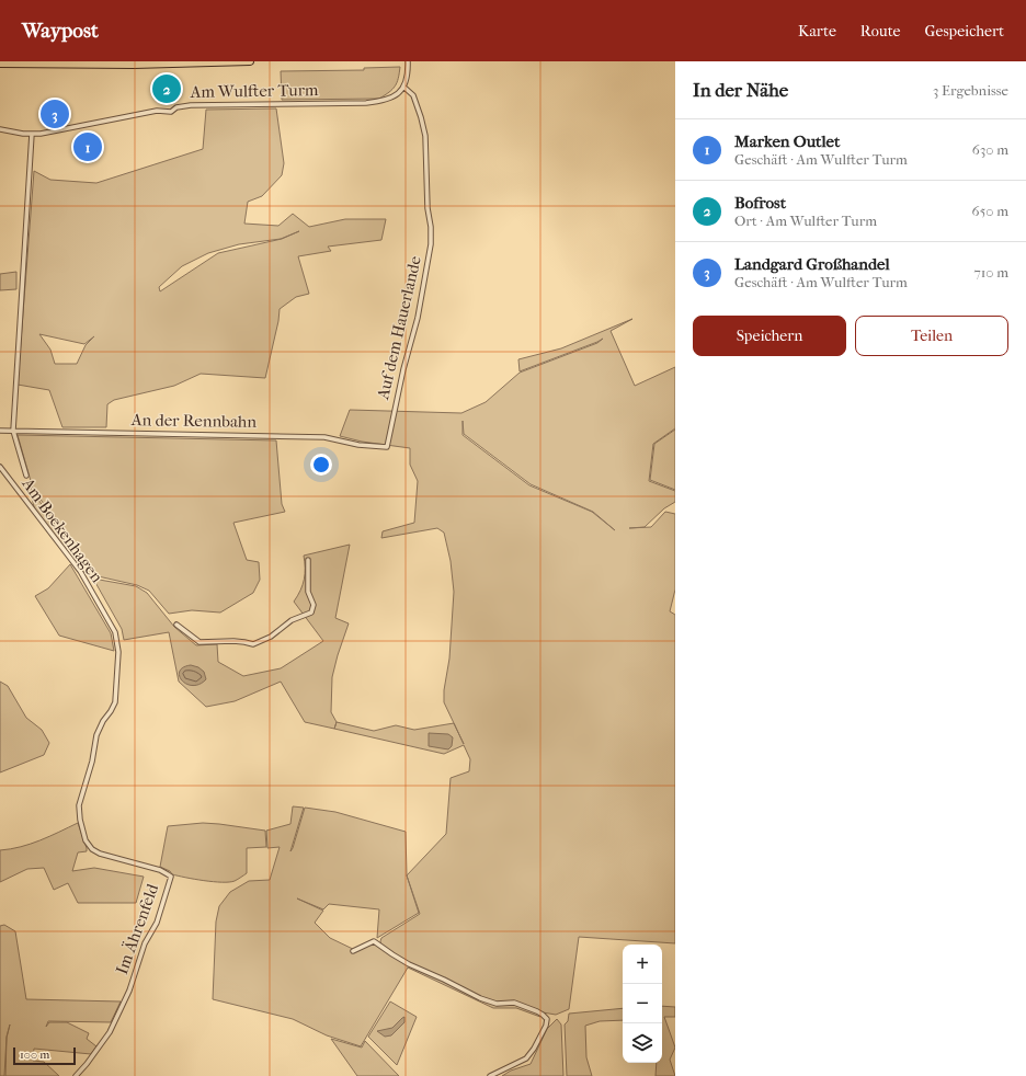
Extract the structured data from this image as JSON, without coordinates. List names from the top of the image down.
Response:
{
  "streets": {
    "street": [
      "Am Wulfter Turm",
      "Auf dem Hauerlande",
      "An der Rennbahn",
      "Am Boekenhagen",
      "Im Ährenfeld"
    ]
  },
  "crossings": [
    ["Am Wulfter Turm", "Auf dem Hauerlande"],
    ["Auf dem Hauerlande", "An der Rennbahn"],
    ["Am Boekenhagen", "Im Ährenfeld"]
  ],
  "scale_bar": "100 m",
  "page": {
    "header": "Waypost",
    "nav": ["Karte", "Route", "Gespeichert"],
    "heading": ["In der Nähe", "3 Ergebnisse"],
    "pins": ["2", "3", "1"],
    "list": [
      {
        "mark": "1",
        "name": "Marken Outlet",
        "note": "Geschäft · Am Wulfter Turm",
        "value": "630 m"
      },
      {
        "mark": "2",
        "name": "Bofrost",
        "note": "Ort · Am Wulfter Turm",
        "value": "650 m"
      },
      {
        "mark": "3",
        "name": "Landgard Großhandel",
        "note": "Geschäft · Am Wulfter Turm",
        "value": "710 m"
      }
    ],
    "buttons": ["Speichern", "Teilen"],
    "map_buttons": ["+", "−"],
    "scale": "100 m"
  }
}
